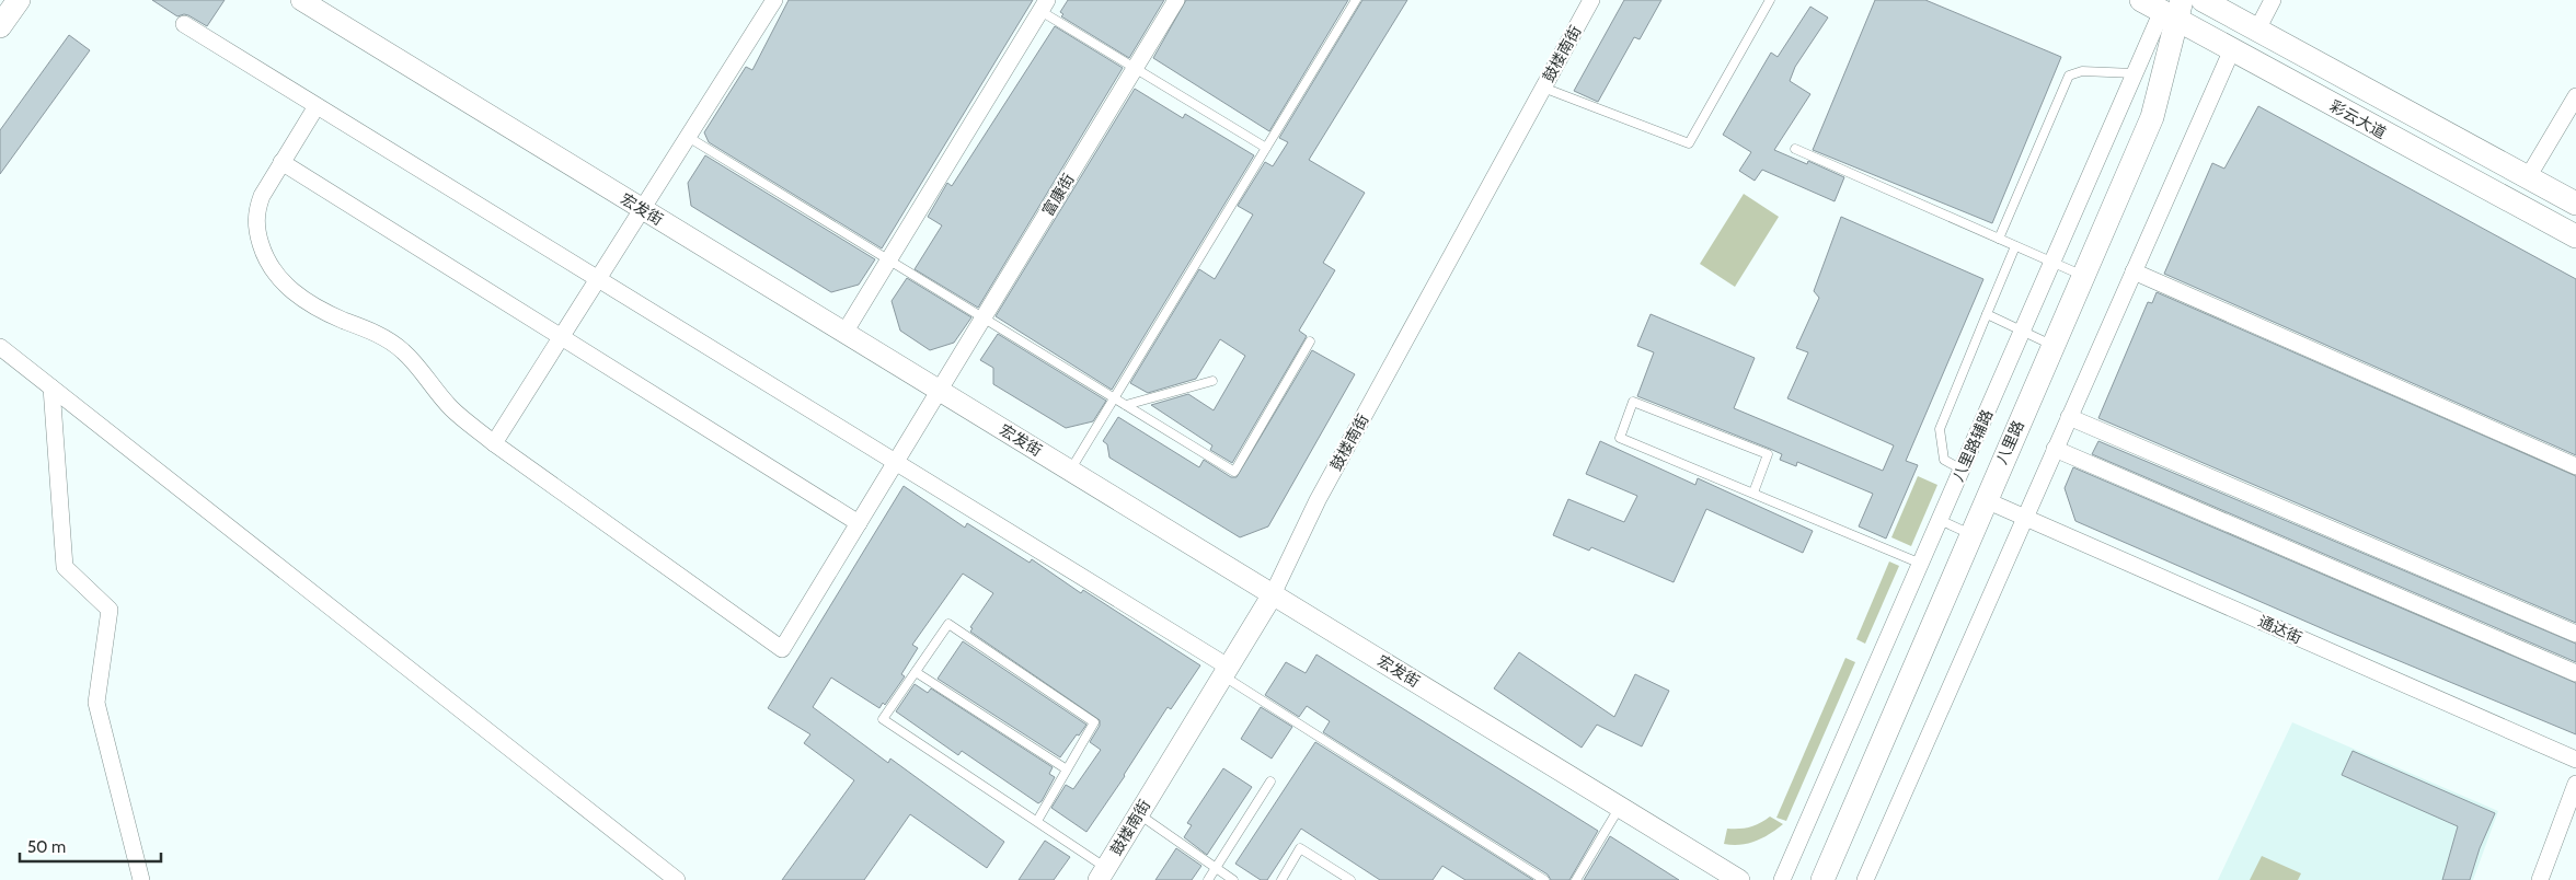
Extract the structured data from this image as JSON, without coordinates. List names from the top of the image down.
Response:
{
  "streets": {
    "main road": ["彩云大道", "八里路"],
    "street": [
      "鼓楼南街",
      "富康街",
      "宏发街",
      "八里路辅路",
      "通达街"
    ]
  },
  "crossings": [
    ["鼓楼南街", "宏发街"],
    ["彩云大道", "八里路"],
    ["彩云大道", "八里路辅路"],
    ["富康街", "宏发街"],
    ["八里路", "八里路辅路"],
    ["八里路", "通达街"]
  ],
  "scale_bar": "50 m"
}
